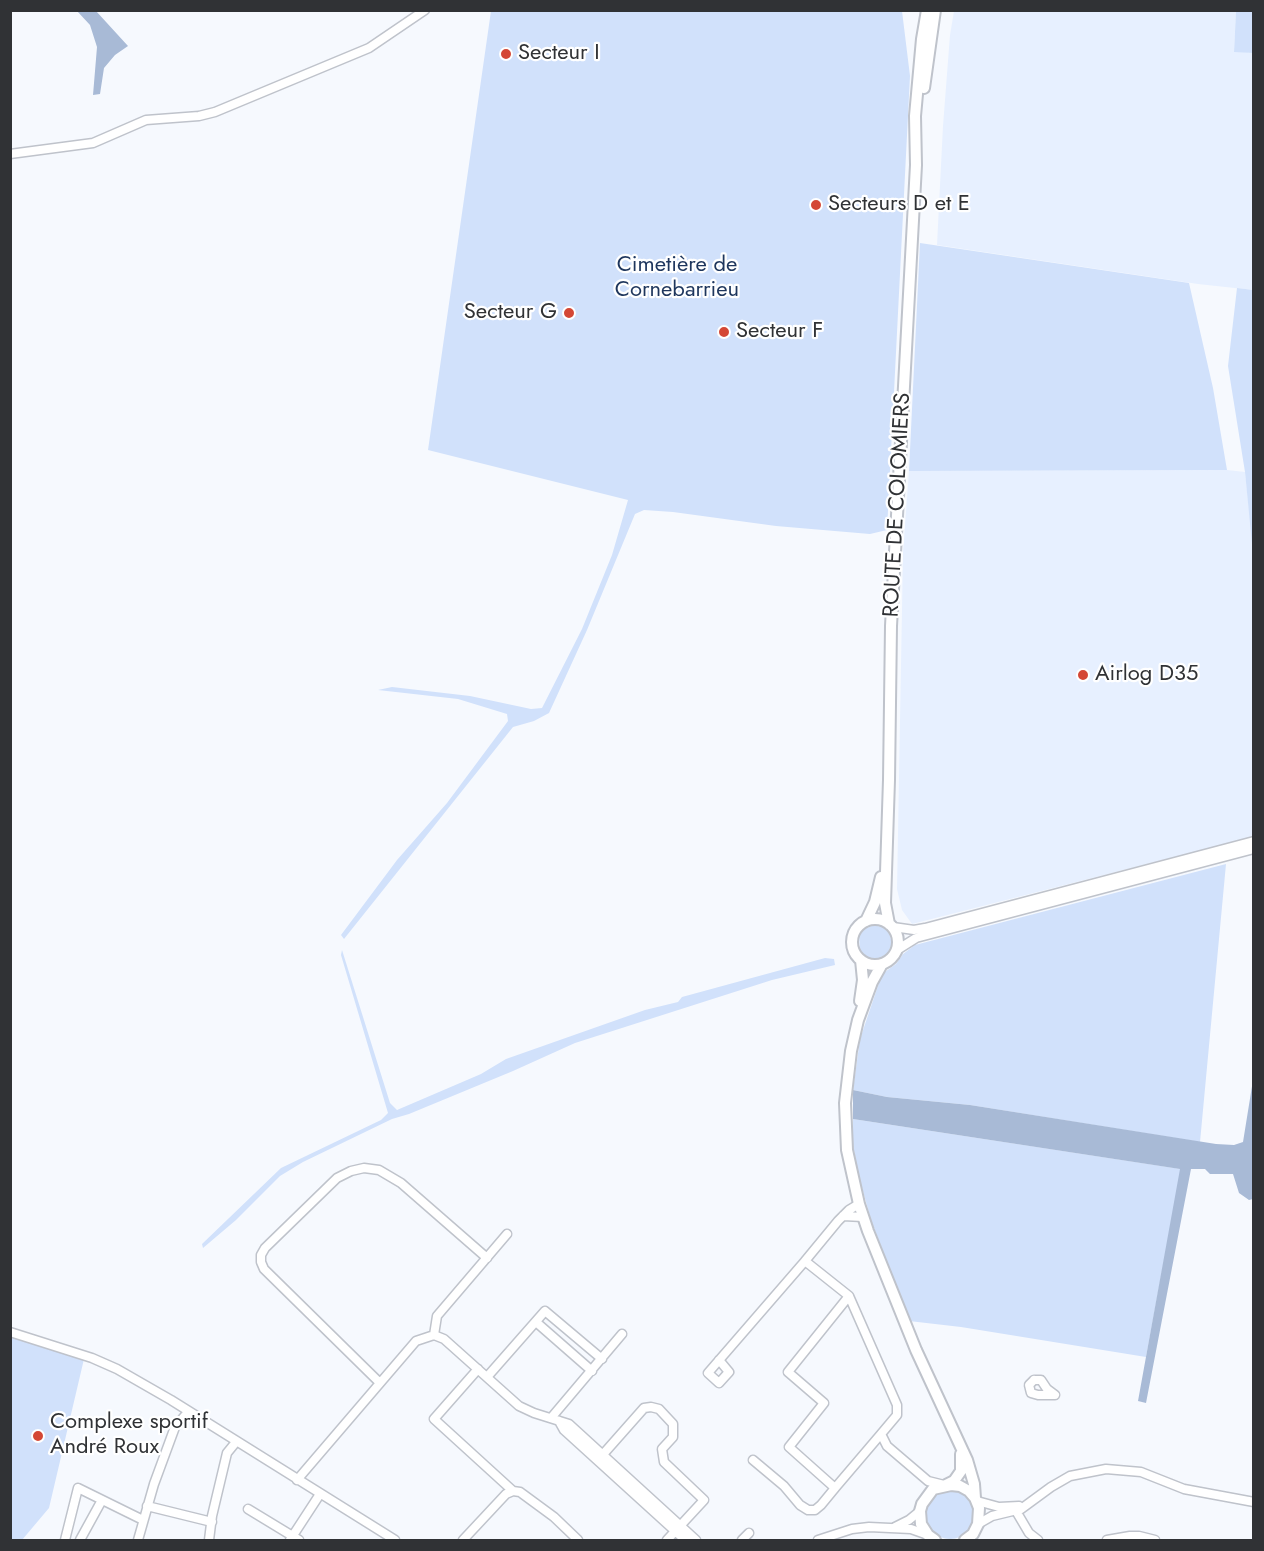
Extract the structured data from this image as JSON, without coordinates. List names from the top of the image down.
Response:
{
  "streets": {
    "main road": ["ROUTE DE COLOMIERS"]
  },
  "parks": ["Cimetière de Cornebarrieu"],
  "places": [
    "Secteur I",
    "Secteurs D et E",
    "Secteur G",
    "Secteur F",
    "Airlog D35",
    "Complexe sportif André Roux"
  ]
}
